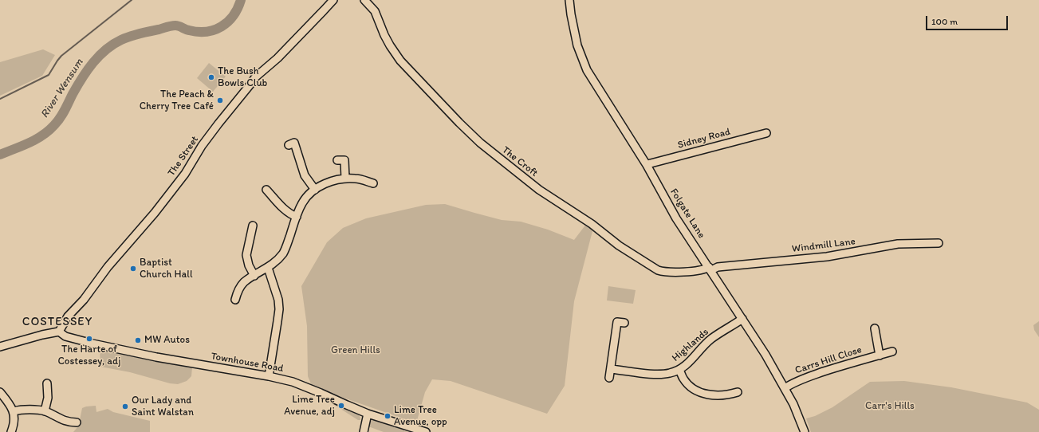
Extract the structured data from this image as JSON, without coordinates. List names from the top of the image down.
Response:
{
  "streets": {
    "street": [
      "Sidney Road",
      "The Street",
      "The Croft",
      "Folgate Lane",
      "Windmill Lane",
      "Highlands",
      "Carrs Hill Close",
      "Townhouse Road"
    ]
  },
  "crossings": [
    ["Sidney Road", "Folgate Lane"],
    ["The Street", "Townhouse Road"],
    ["The Croft", "Folgate Lane"],
    ["The Croft", "Windmill Lane"],
    ["Folgate Lane", "Windmill Lane"],
    ["Folgate Lane", "Highlands"],
    ["Folgate Lane", "Carrs Hill Close"]
  ],
  "districts": ["COSTESSEY"],
  "water": ["River Wensum"],
  "parks": ["Green Hills", "Carr's Hills"],
  "places": [
    "The Bush Bowls Club",
    "The Peach & Cherry Tree Café",
    "Baptist Church Hall",
    "The Harte of Costessey, adj",
    "MW Autos",
    "Lime Tree Avenue, adj",
    "Our Lady and Saint Walstan",
    "Lime Tree Avenue, opp"
  ],
  "scale_bar": "100 m"
}
